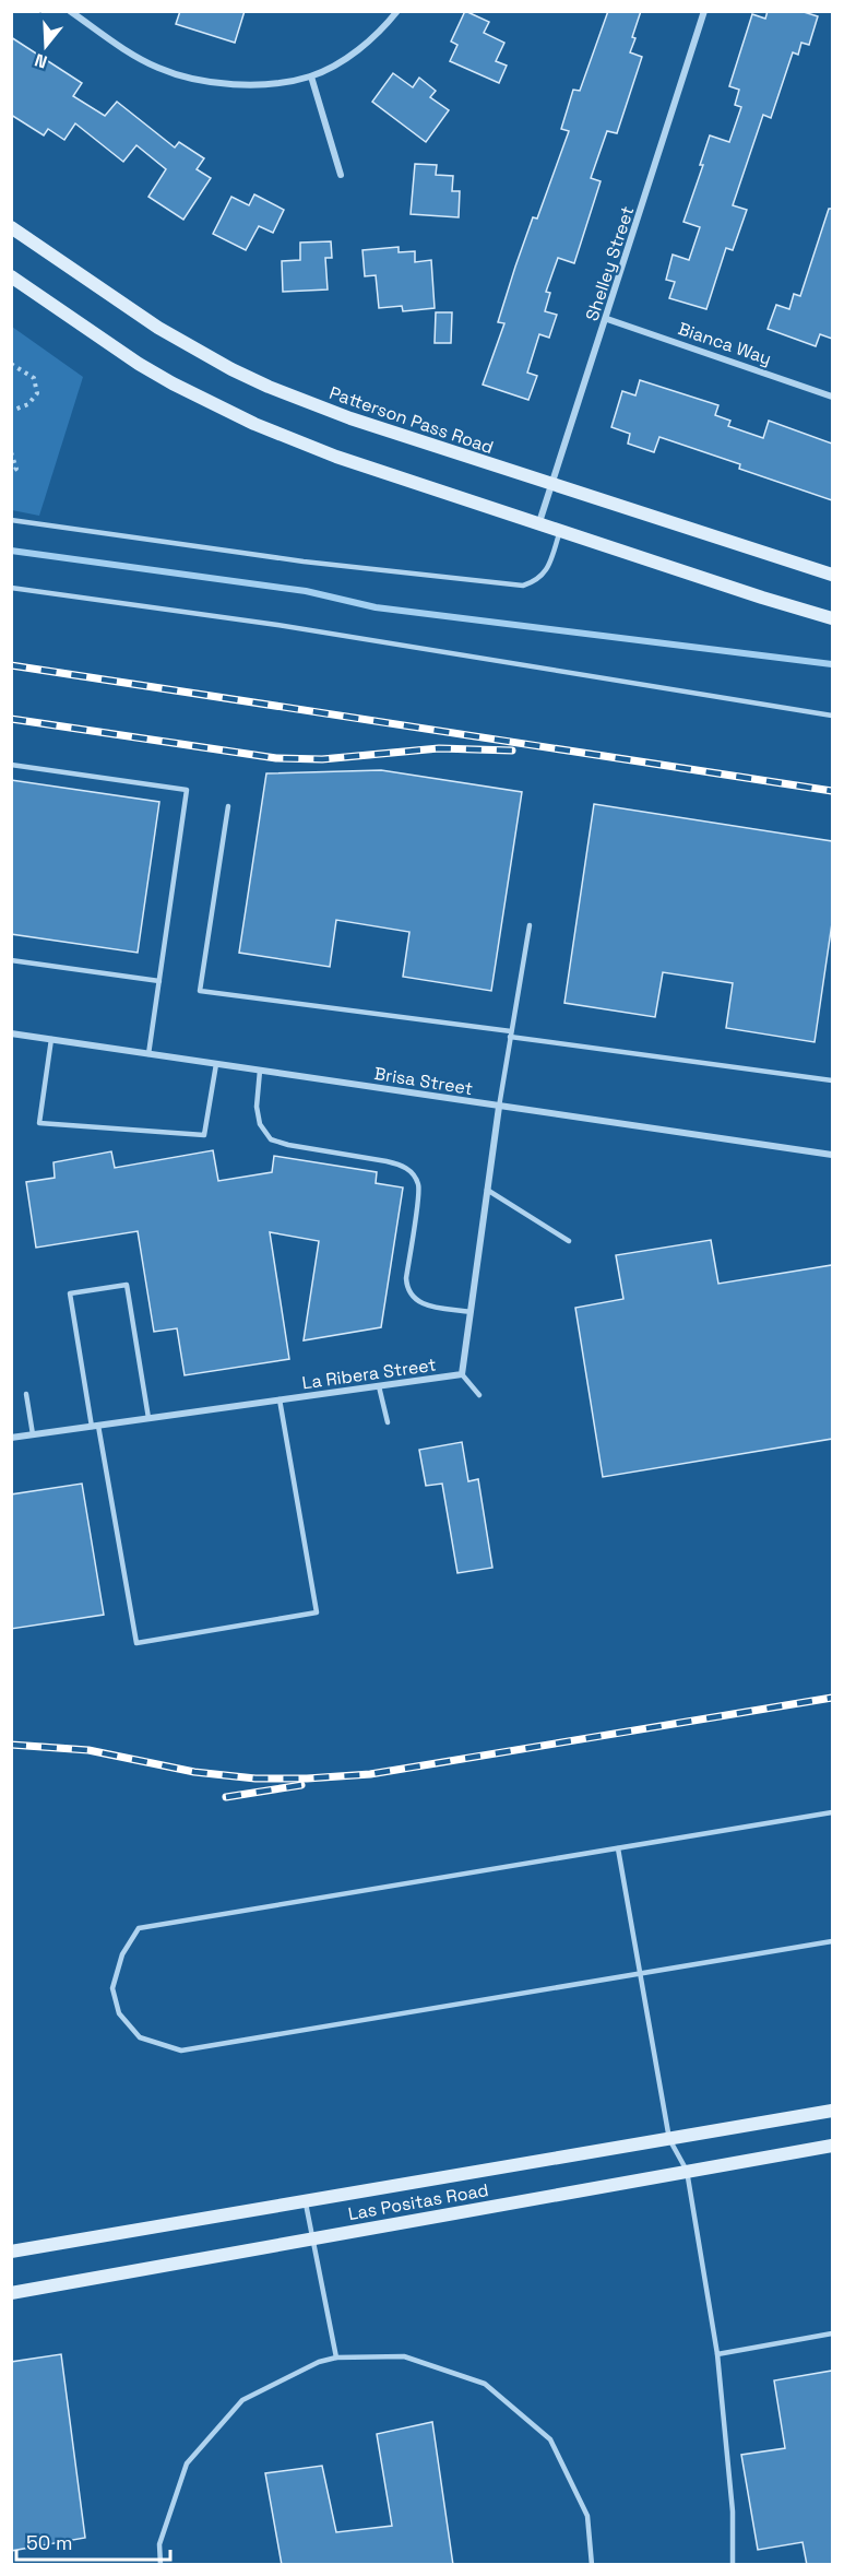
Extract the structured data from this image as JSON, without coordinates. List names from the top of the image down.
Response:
{
  "streets": {
    "main road": ["Patterson Pass Road", "Las Positas Road"],
    "street": [
      "Shelley Street",
      "Bianca Way",
      "Brisa Street",
      "La Ribera Street"
    ]
  },
  "crossings": [
    ["Shelley Street", "Bianca Way"],
    ["Shelley Street", "Patterson Pass Road"],
    ["Brisa Street", "La Ribera Street"]
  ],
  "scale_bar": "50 m",
  "north": "bottom"
}
